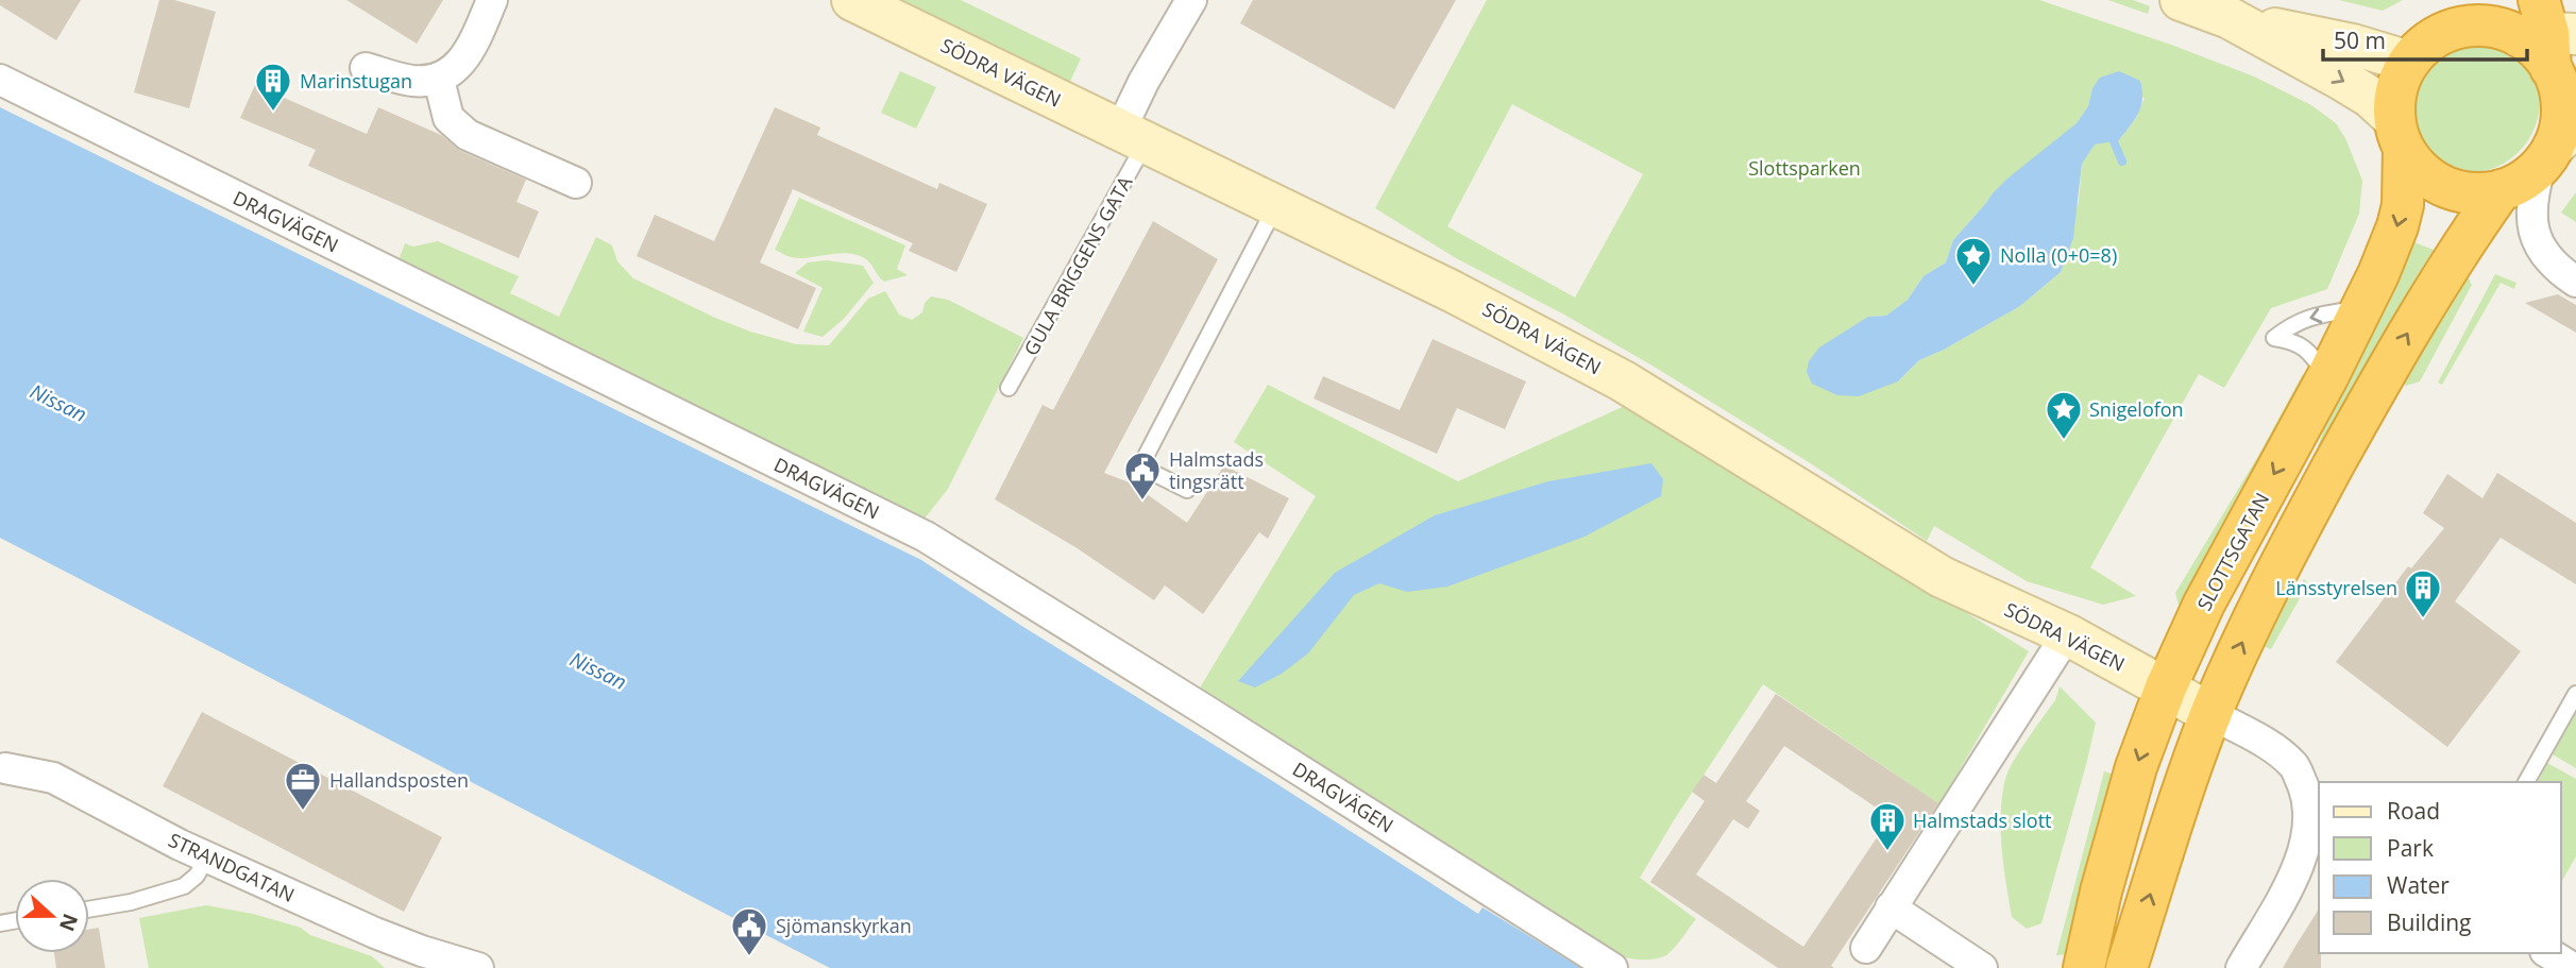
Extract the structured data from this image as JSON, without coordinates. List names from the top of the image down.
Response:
{
  "streets": {
    "highway": ["SLOTTSGATAN"],
    "street": ["SÖDRA VÄGEN", "DRAGVÄGEN", "STRANDGATAN"],
    "lane": ["GULA BRIGGENS GATA"]
  },
  "crossings": [
    ["SÖDRA VÄGEN", "GULA BRIGGENS GATA"],
    ["SÖDRA VÄGEN", "SLOTTSGATAN"]
  ],
  "water": ["Nissan"],
  "parks": ["Slottsparken"],
  "places": {
    "building": ["Marinstugan", "Länsstyrelsen", "Halmstads slott"],
    "place": ["Nolla (0+0=8)", "Snigelofon"],
    "public building": ["Halmstads tingsrätt", "Sjömanskyrkan"],
    "office": ["Hallandsposten"]
  },
  "legend": [
    "Road",
    "Park",
    "Water",
    "Building"
  ],
  "scale_bar": "50 m",
  "north": "right"
}
